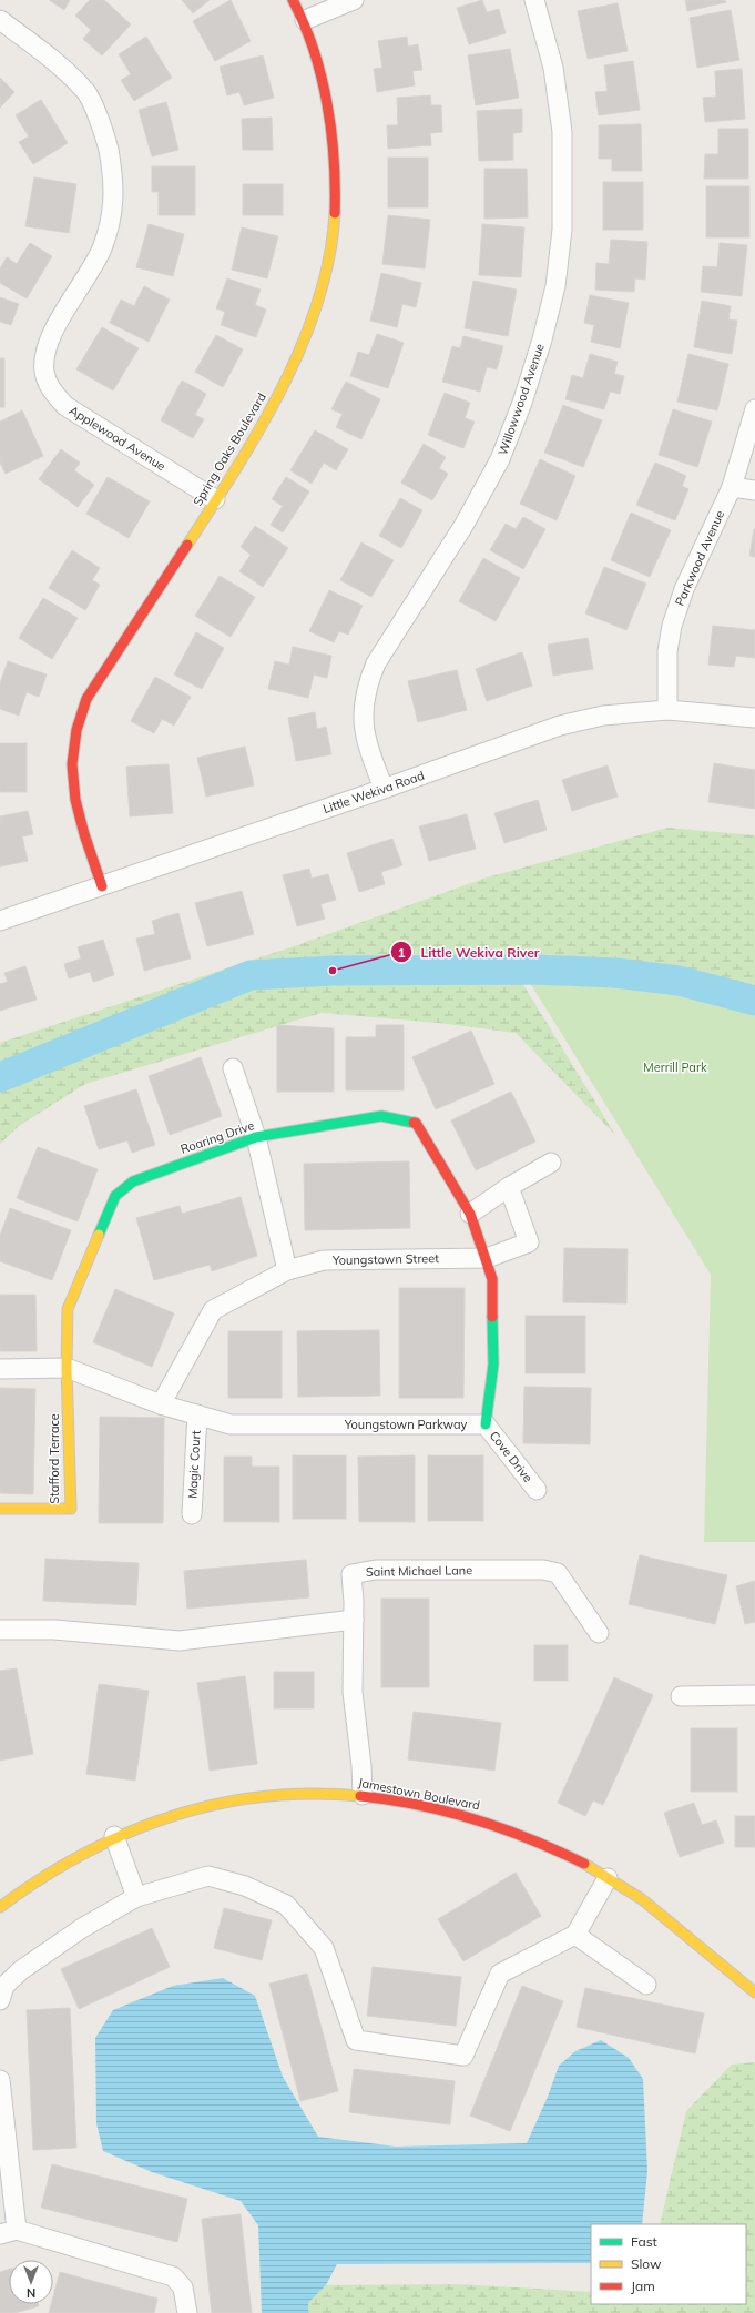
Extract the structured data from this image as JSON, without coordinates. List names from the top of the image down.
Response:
{
  "streets": {
    "street": [
      "Willowwood Avenue",
      "Applewood Avenue",
      "Spring Oaks Boulevard",
      "Parkwood Avenue",
      "Little Wekiva Road",
      "Roaring Drive",
      "Youngstown Street",
      "Youngstown Parkway",
      "Cove Drive",
      "Stafford Terrace",
      "Magic Court",
      "Saint Michael Lane",
      "Jamestown Boulevard"
    ]
  },
  "crossings": [
    ["Willowwood Avenue", "Little Wekiva Road"],
    ["Applewood Avenue", "Spring Oaks Boulevard"],
    ["Spring Oaks Boulevard", "Little Wekiva Road"],
    ["Parkwood Avenue", "Little Wekiva Road"],
    ["Roaring Drive", "Youngstown Street"],
    ["Roaring Drive", "Youngstown Parkway"],
    ["Roaring Drive", "Stafford Terrace"],
    ["Youngstown Street", "Youngstown Parkway"],
    ["Youngstown Parkway", "Cove Drive"],
    ["Youngstown Parkway", "Stafford Terrace"],
    ["Youngstown Parkway", "Magic Court"],
    ["Saint Michael Lane", "Jamestown Boulevard"]
  ],
  "parks": ["Merrill Park"],
  "places": ["Little Wekiva River"],
  "legend": ["Fast", "Slow", "Jam"],
  "north": "bottom"
}
